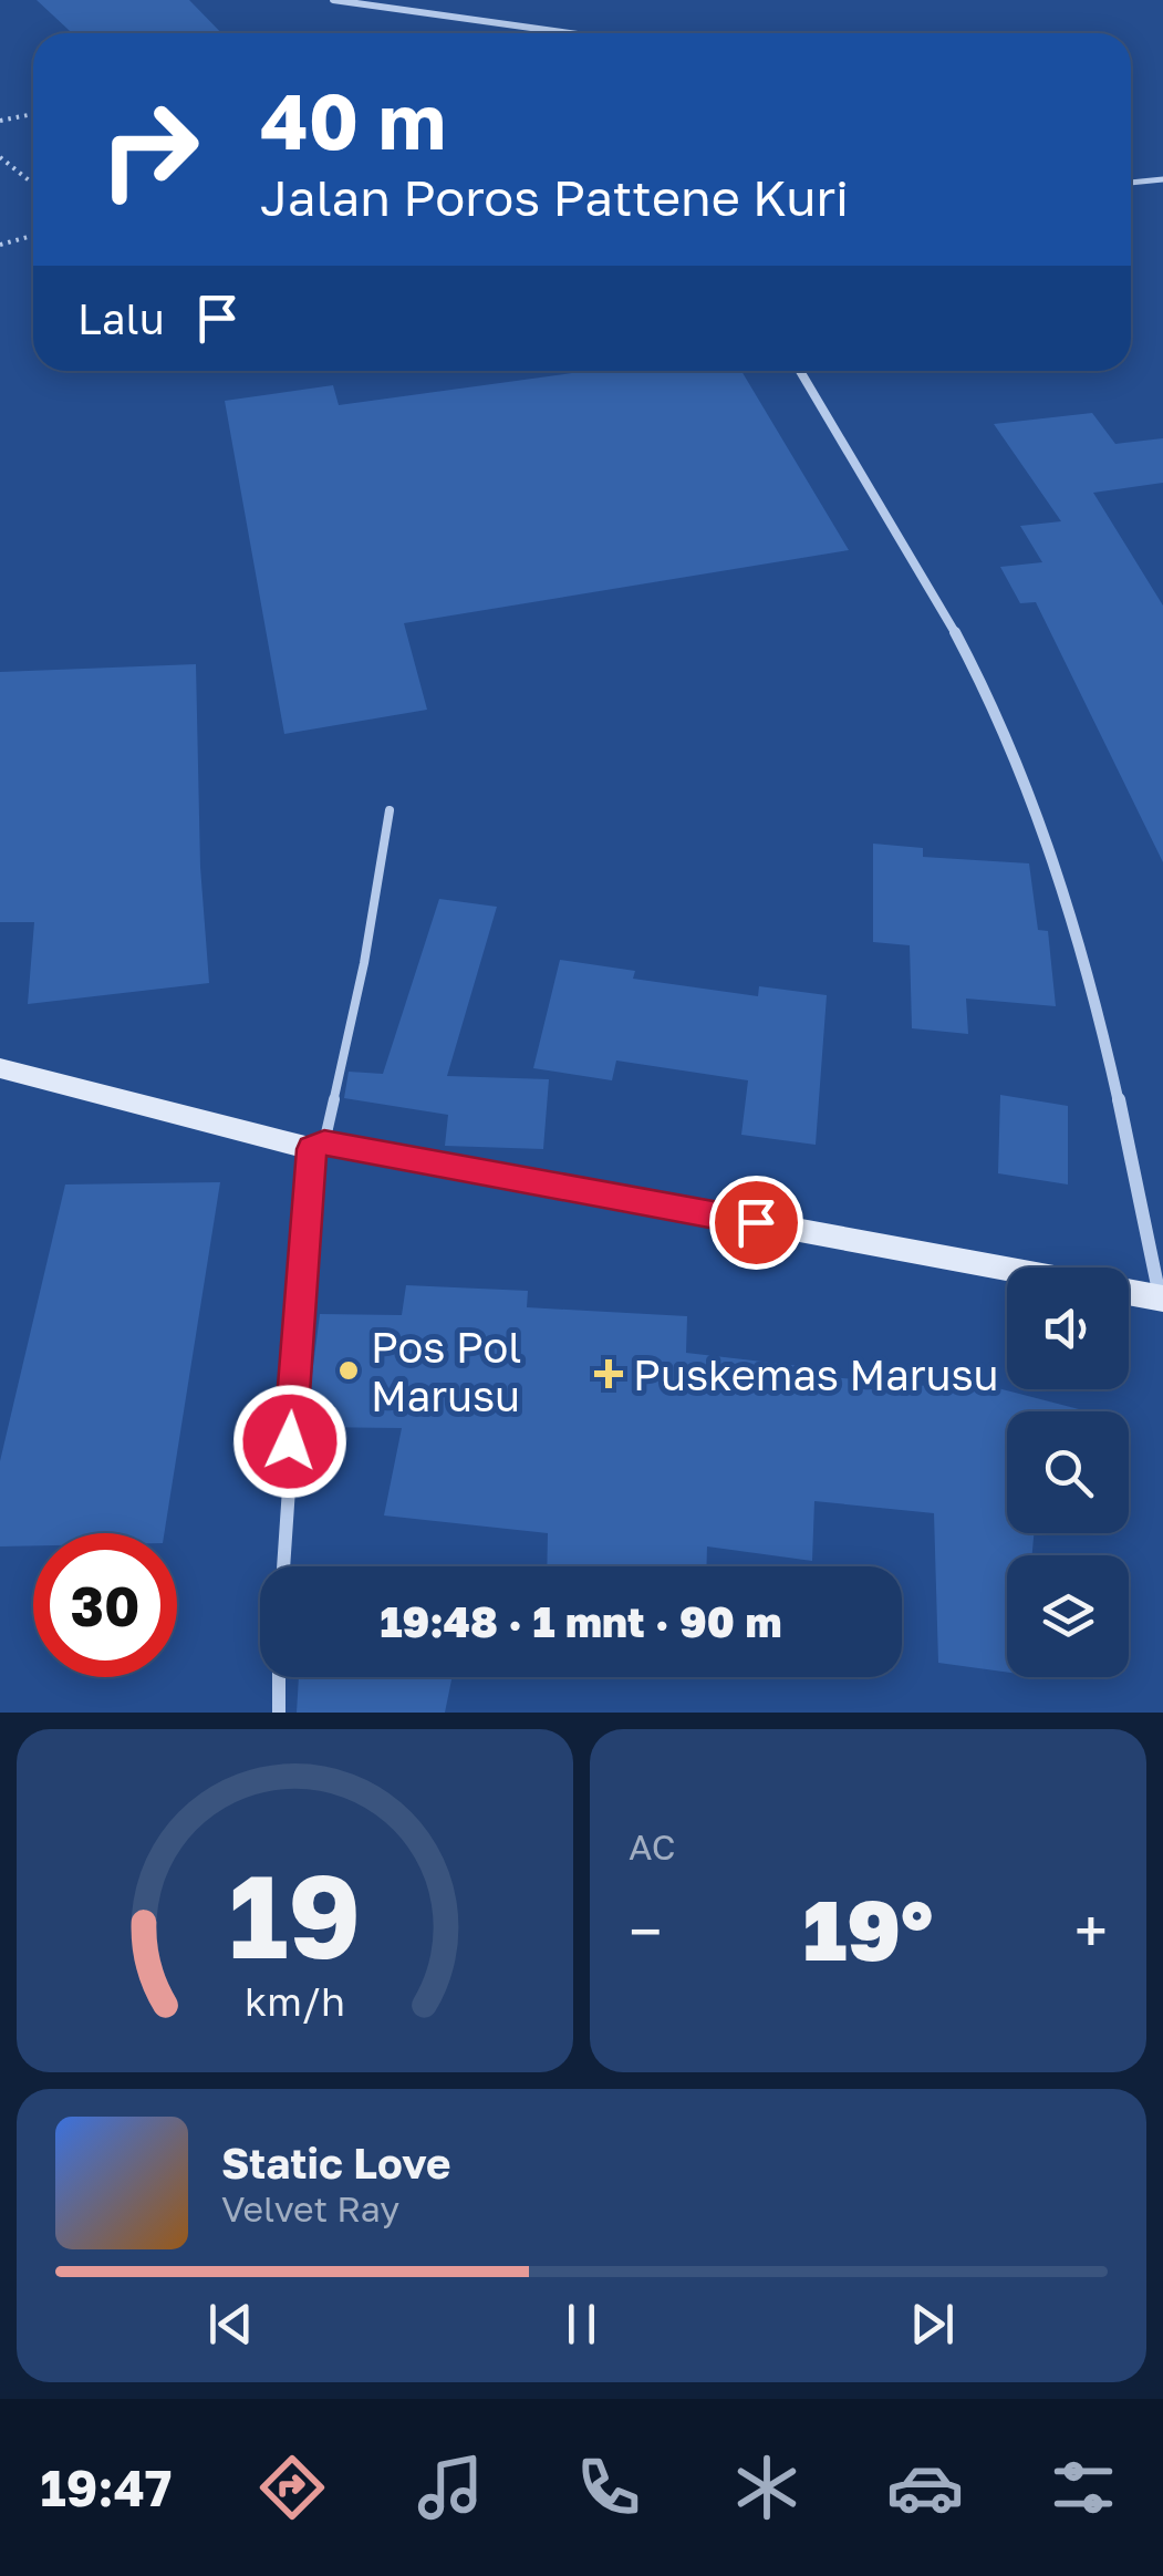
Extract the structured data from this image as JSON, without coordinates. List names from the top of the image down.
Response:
{
  "places": {
    "other": ["Pos Pol Marusu"],
    "health": ["Puskemas Marusu"]
  },
  "page": {
    "turn": ["40 m", "Jalan Poros Pattene Kuri"],
    "then": "Lalu",
    "limit": "30",
    "trip": "19:48 · 1 mnt · 90 m",
    "tile": "AC",
    "heat": ["−", "19°", "+"],
    "song": ["Static Love", "Velvet Ray"],
    "tabs": "19:47",
    "gauge": ["19", "km/h"]
  }
}
